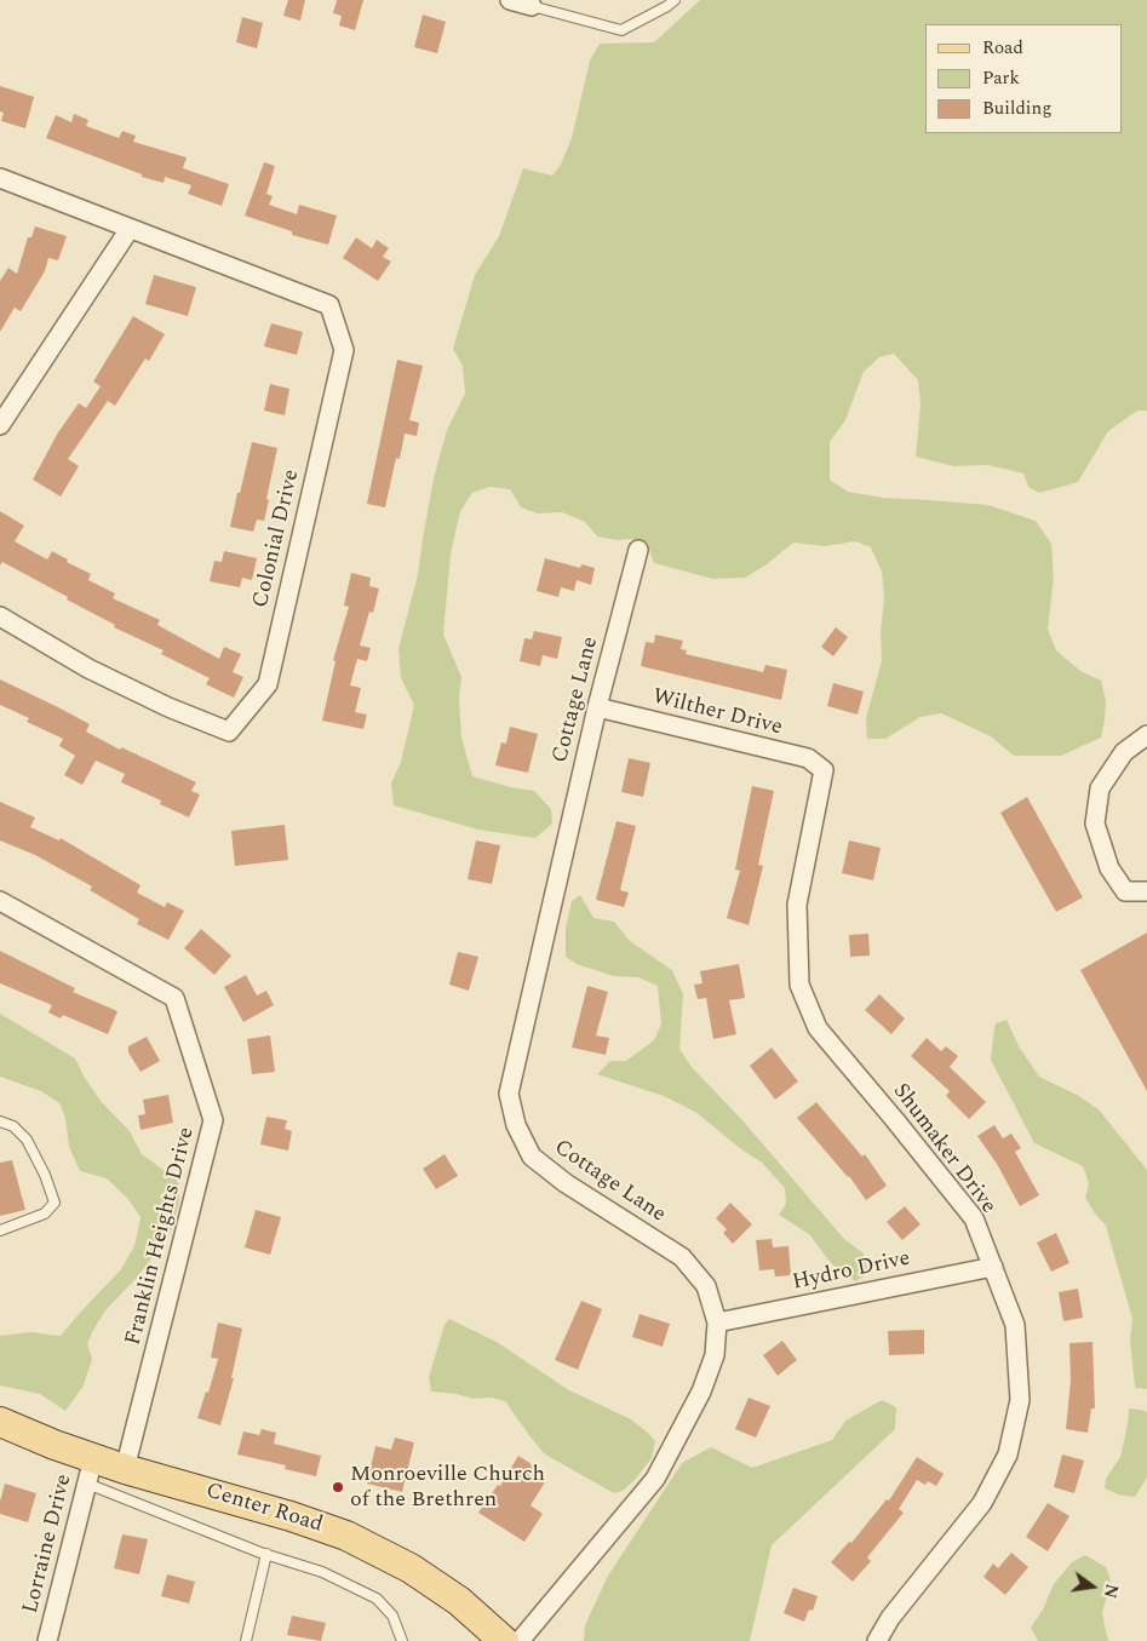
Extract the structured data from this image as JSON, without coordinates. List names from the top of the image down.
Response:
{
  "streets": {
    "main road": ["Center Road"],
    "street": [
      "Colonial Drive",
      "Cottage Lane",
      "Wilther Drive",
      "Shumaker Drive",
      "Franklin Heights Drive",
      "Hydro Drive",
      "Lorraine Drive"
    ]
  },
  "crossings": [
    ["Cottage Lane", "Wilther Drive"],
    ["Cottage Lane", "Hydro Drive"],
    ["Wilther Drive", "Shumaker Drive"],
    ["Shumaker Drive", "Hydro Drive"],
    ["Franklin Heights Drive", "Center Road"],
    ["Center Road", "Lorraine Drive"]
  ],
  "places": ["Monroeville Church of the Brethren"],
  "legend": ["Road", "Park", "Building"],
  "north": "right"
}
